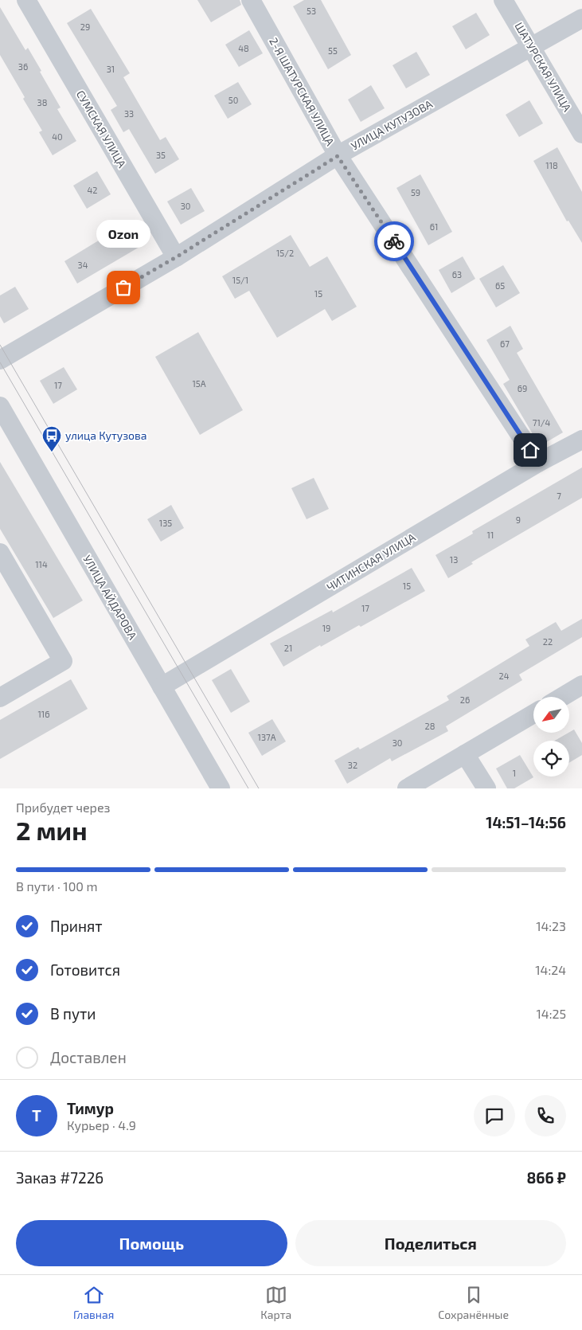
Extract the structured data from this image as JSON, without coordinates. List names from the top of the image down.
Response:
{
  "streets": {
    "street": [
      "ШАТУРСКАЯ УЛИЦА",
      "2-Я ШАТУРСКАЯ УЛИЦА",
      "УЛИЦА КУТУЗОВА",
      "СУМСКАЯ УЛИЦА",
      "ЧИТИНСКАЯ УЛИЦА",
      "УЛИЦА АЙДАРОВА"
    ]
  },
  "crossings": [
    ["ШАТУРСКАЯ УЛИЦА", "УЛИЦА КУТУЗОВА"],
    ["2-Я ШАТУРСКАЯ УЛИЦА", "УЛИЦА КУТУЗОВА"],
    ["2-Я ШАТУРСКАЯ УЛИЦА", "ЧИТИНСКАЯ УЛИЦА"],
    ["УЛИЦА КУТУЗОВА", "СУМСКАЯ УЛИЦА"],
    ["ЧИТИНСКАЯ УЛИЦА", "УЛИЦА АЙДАРОВА"]
  ],
  "places": {
    "other": ["Ozon"],
    "bus stop": ["улица Кутузова"]
  },
  "house_numbers": [
    "53",
    "29",
    "48",
    "55",
    "36",
    "31",
    "50",
    "38",
    "33",
    "40",
    "35",
    "118",
    "42",
    "59",
    "30",
    "61",
    "15/2",
    "34",
    "63",
    "15/1",
    "65",
    "15",
    "67",
    "15А",
    "17",
    "69",
    "71/4",
    "7",
    "9",
    "135",
    "11",
    "13",
    "114",
    "15",
    "17",
    "19",
    "22",
    "21",
    "24",
    "26",
    "116",
    "28",
    "137А",
    "30",
    "32",
    "1"
  ],
  "north": "bottom left",
  "page": {
    "bubble": "Ozon",
    "heading": ["2 мин", "Прибудет через", "14:51–14:56"],
    "panel": [
      "Тимур",
      "Курьер · 4.9",
      "Заказ #7226",
      "866 ₽"
    ],
    "bar": "В пути · 100 m",
    "list": [
      ["Принят", "14:23"],
      ["Готовится", "14:24"],
      ["В пути", "14:25"],
      "Доставлен"
    ],
    "round": "Т",
    "buttons": ["Помощь", "Поделиться"],
    "tabs": ["Главная", "Карта", "Сохранённые"]
  }
}
